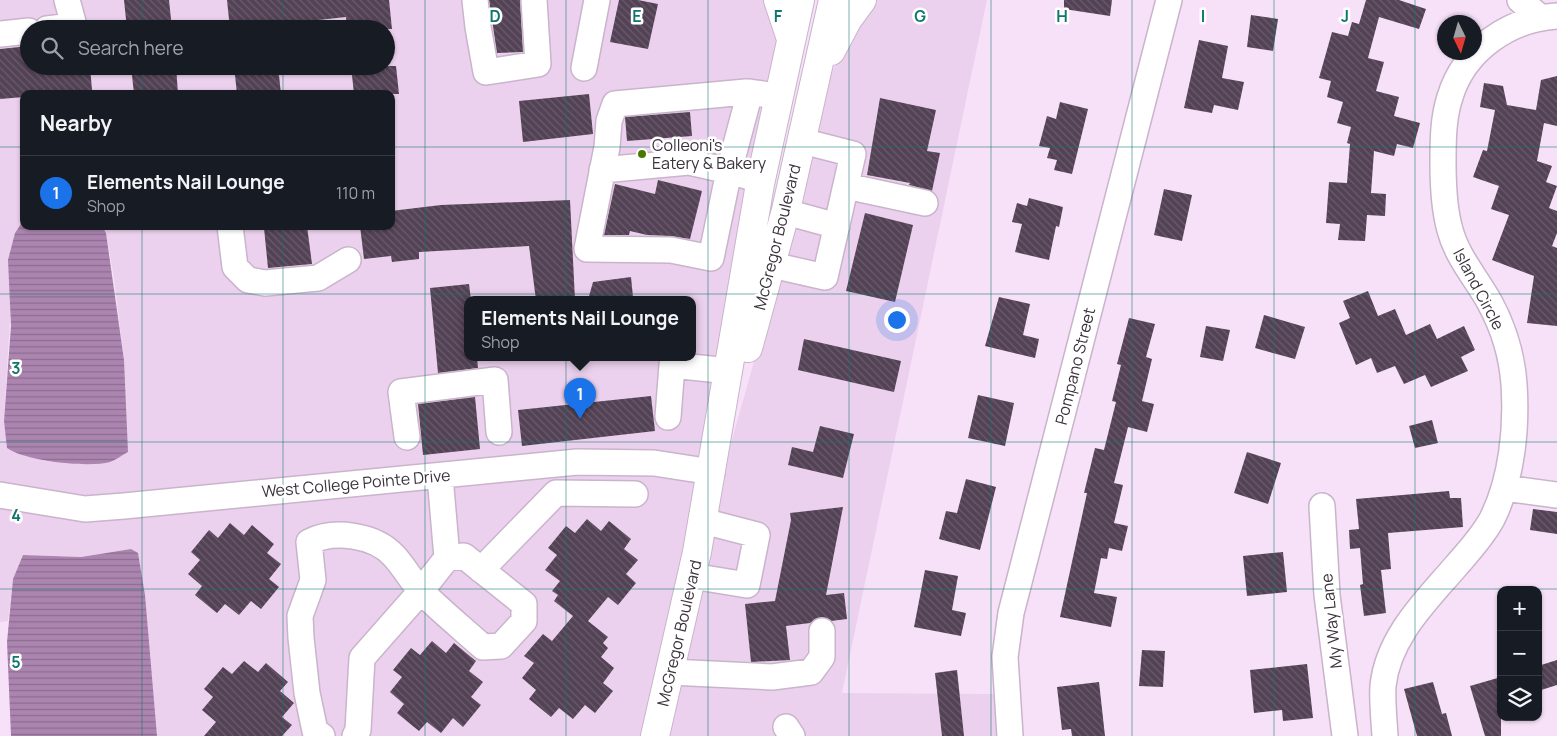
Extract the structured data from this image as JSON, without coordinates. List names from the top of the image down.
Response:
{
  "streets": {
    "main road": ["McGregor Boulevard"],
    "street": [
      "Island Circle",
      "Pompano Street",
      "West College Pointe Drive",
      "My Way Lane"
    ]
  },
  "crossings": [
    ["McGregor Boulevard", "West College Pointe Drive"]
  ],
  "places": ["Colleoni's Eatery & Bakery"],
  "north": "bottom",
  "page": {
    "search": "Search here",
    "heading": "Nearby",
    "list": [
      {
        "mark": "1",
        "name": "Elements Nail Lounge",
        "note": "Shop",
        "value": "110 m"
      }
    ],
    "popup": ["Elements Nail Lounge", "Shop"],
    "pins": "1",
    "map_buttons": ["+", "−"]
  },
  "grid": {
    "columns": [
      "D",
      "E",
      "F",
      "G",
      "H",
      "I",
      "J"
    ],
    "rows": ["3", "4", "5"]
  }
}
